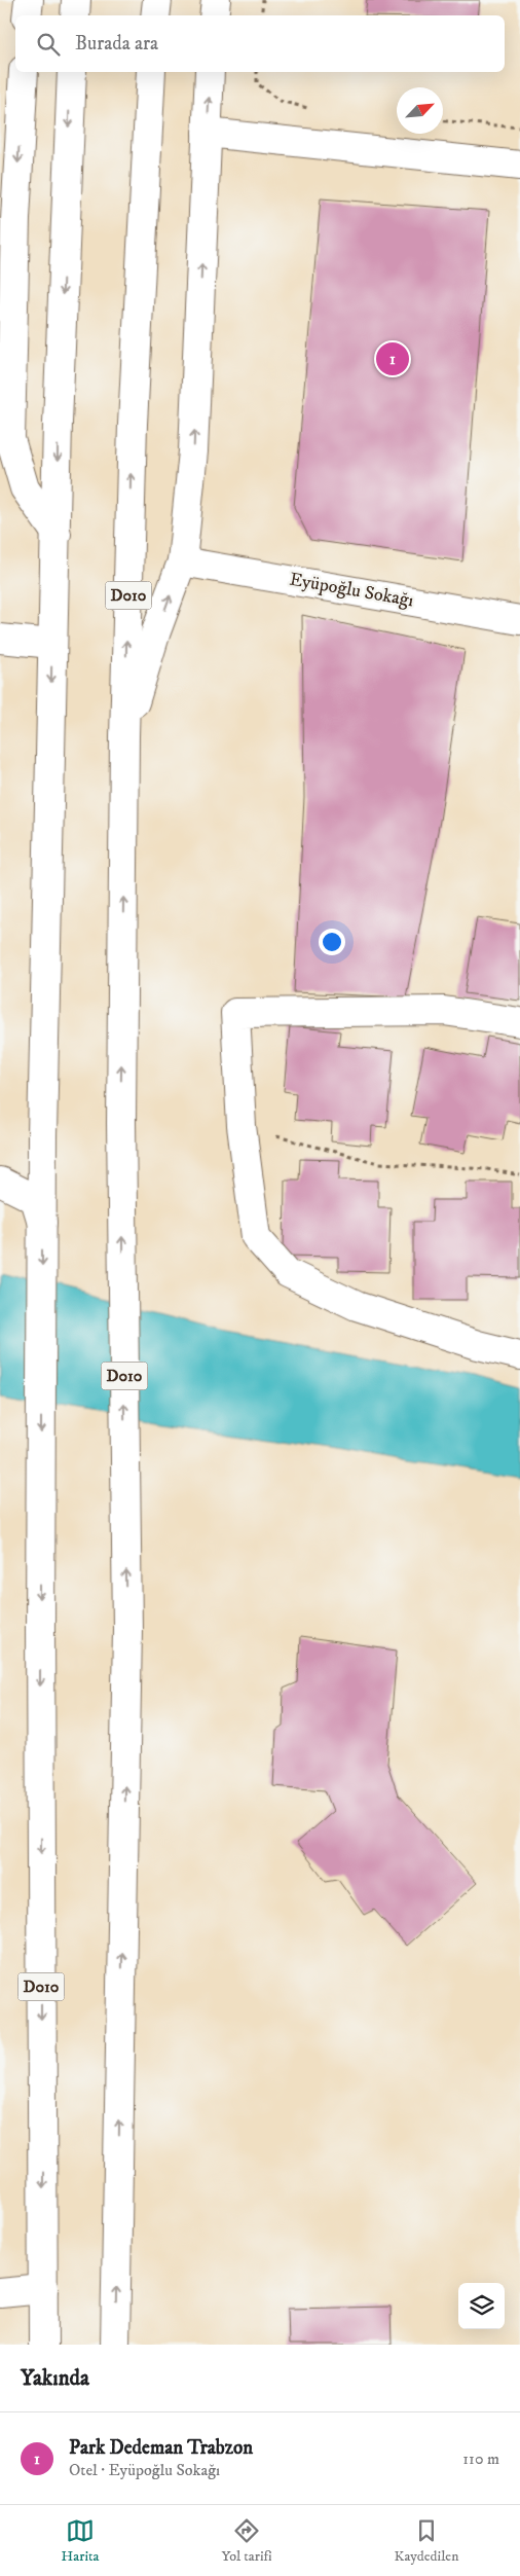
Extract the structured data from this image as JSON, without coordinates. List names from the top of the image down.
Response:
{
  "streets": {
    "main road": ["Eyüpoğlu Sokağı", "D010"]
  },
  "north": "top right",
  "page": {
    "search": "Burada ara",
    "pins": "1",
    "heading": "Yakında",
    "list": [
      {
        "mark": "1",
        "name": "Park Dedeman Trabzon",
        "note": "Otel · Eyüpoğlu Sokağı",
        "value": "110 m"
      }
    ],
    "nav": ["Harita", "Yol tarifi", "Kaydedilen"]
  }
}
